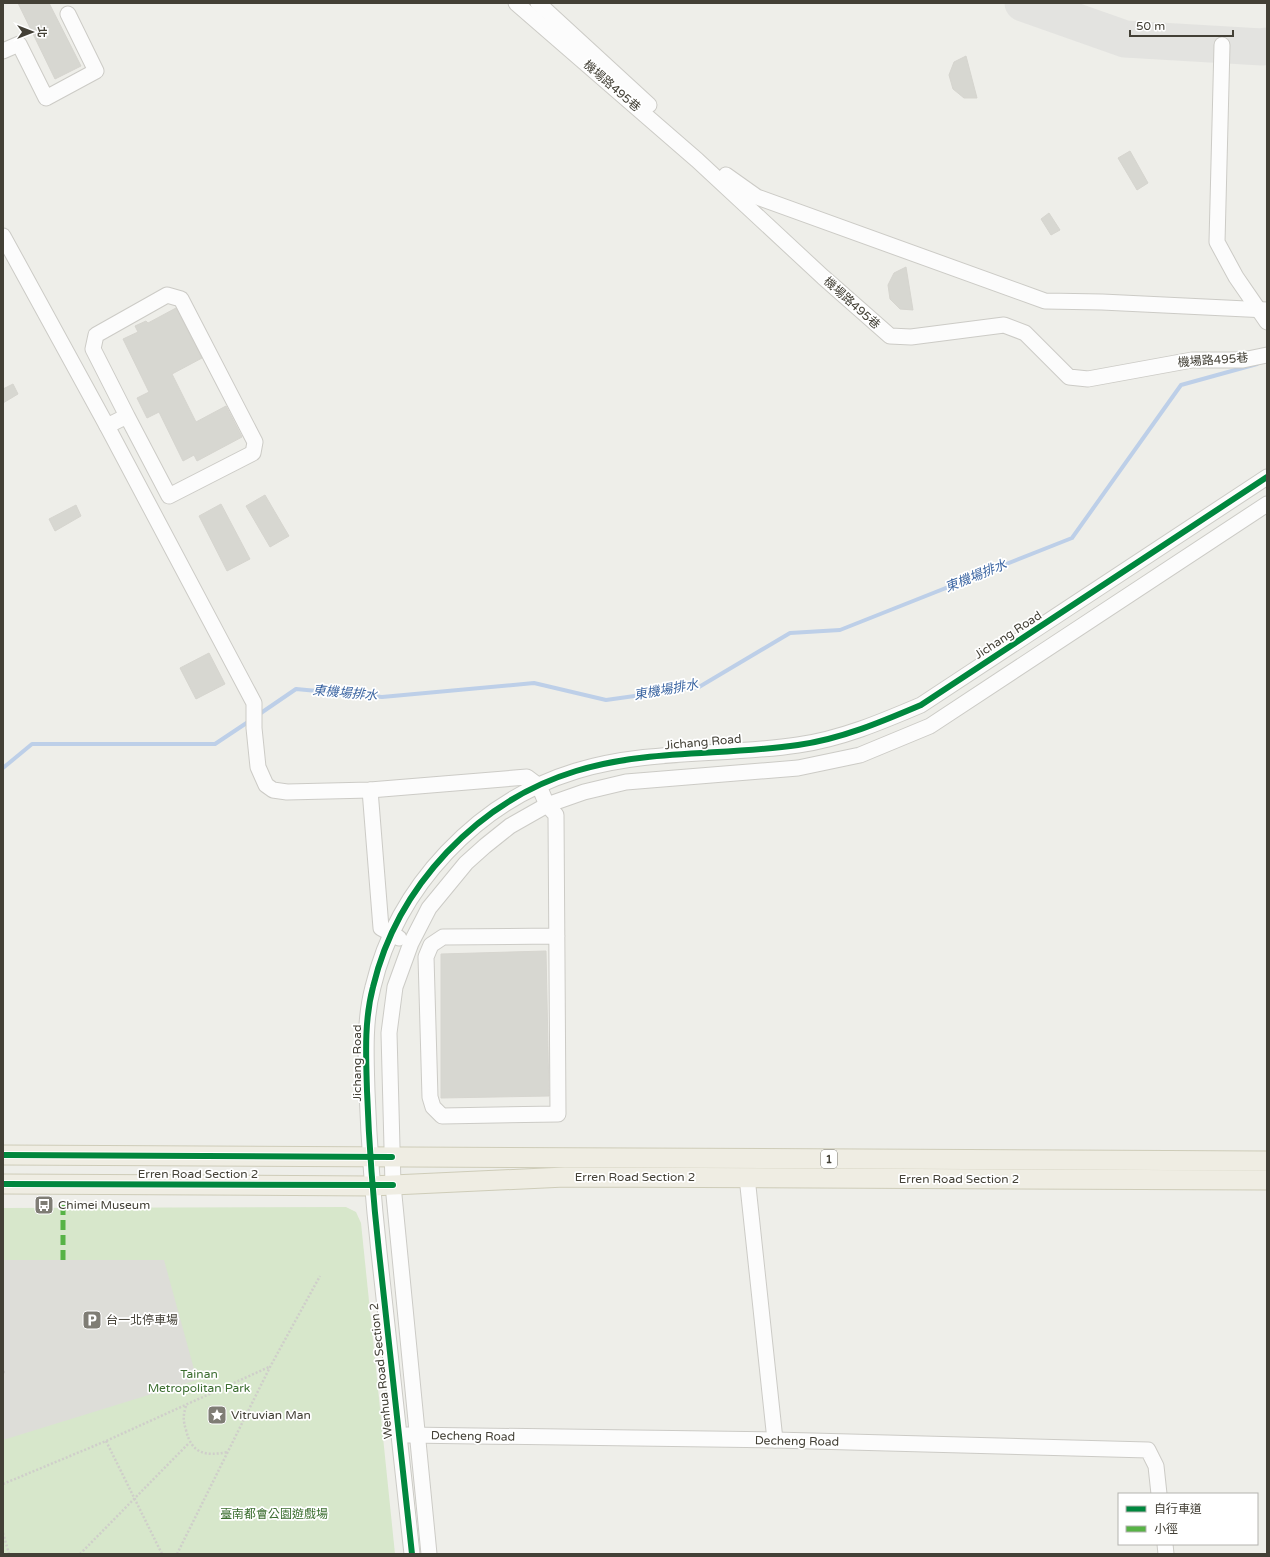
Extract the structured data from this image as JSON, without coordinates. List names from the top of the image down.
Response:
{
  "streets": {
    "main road": ["1", "Erren Road Section 2"],
    "street": [
      "機場路495巷",
      "Jichang Road",
      "Wenhua Road Section 2",
      "Decheng Road"
    ]
  },
  "crossings": [
    ["Jichang Road", "Erren Road Section 2"],
    ["Jichang Road", "Wenhua Road Section 2"],
    ["Erren Road Section 2", "Wenhua Road Section 2"],
    ["Wenhua Road Section 2", "Decheng Road"]
  ],
  "water": ["東機場排水"],
  "parks": ["Tainan Metropolitan Park", "臺南都會公園遊戲場"],
  "places": {
    "bus stop": ["Chimei Museum"],
    "parking": ["台一北停車場"],
    "place": ["Vitruvian Man"]
  },
  "legend": ["自行車道", "小徑"],
  "scale_bar": "50 m",
  "north": "right"
}
